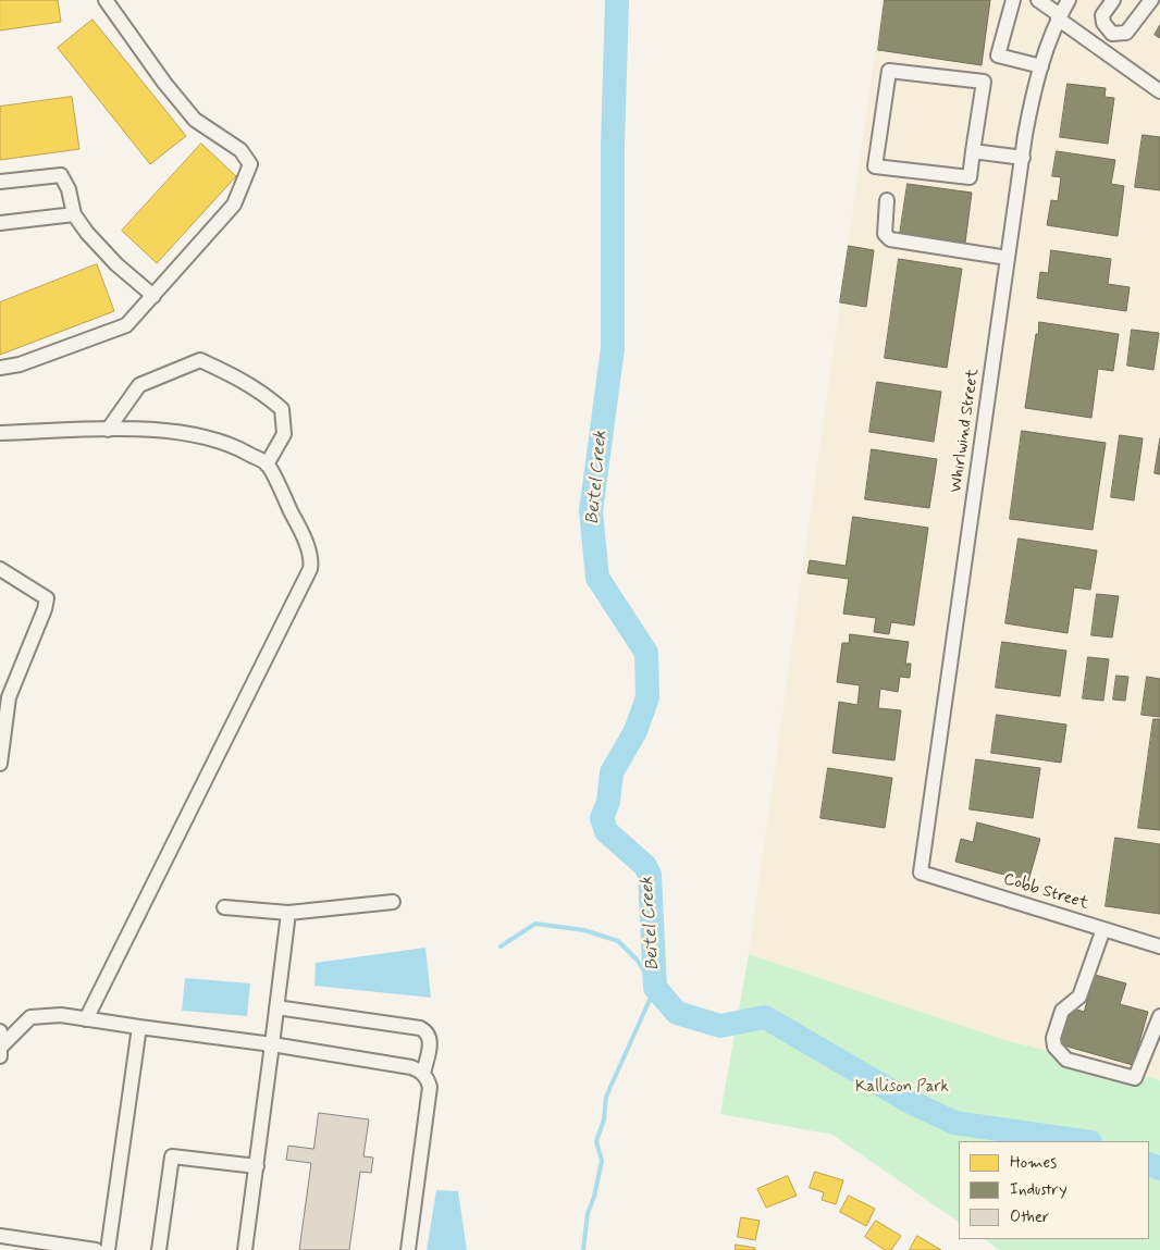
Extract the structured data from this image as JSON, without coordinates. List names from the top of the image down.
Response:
{
  "streets": {
    "street": ["Whirlwind Street", "Cobb Street"]
  },
  "crossings": [
    ["Whirlwind Street", "Cobb Street"]
  ],
  "water": ["Beitel Creek"],
  "parks": ["Kallison Park"],
  "legend": ["Homes", "Industry", "Other"]
}
